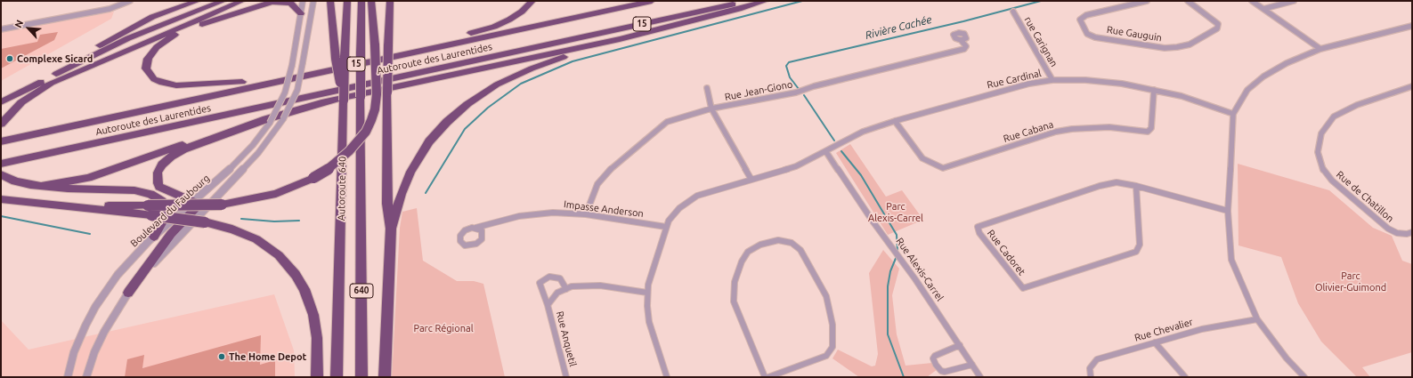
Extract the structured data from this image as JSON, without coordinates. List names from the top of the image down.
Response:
{
  "streets": {
    "highway": [
      "15",
      "Autoroute des Laurentides",
      "Autoroute 640",
      "640"
    ],
    "street": [
      "Rue Gauguin",
      "rue Carignan",
      "Rue Cardinal",
      "Rue Jean-Giono",
      "Rue Cabana",
      "Rue de Chatillon",
      "Impasse Anderson",
      "Boulevard du Faubourg",
      "Rue Cadoret",
      "Rue Alexis-Carrel",
      "Rue Chevalier",
      "Rue Anquetil"
    ]
  },
  "crossings": [
    ["rue Carignan", "Rue Cardinal"],
    ["Rue Cardinal", "Rue Cabana"],
    ["Rue Cardinal", "Impasse Anderson"],
    ["Rue Cardinal", "Rue Alexis-Carrel"],
    ["Rue Cardinal", "Rue Anquetil"],
    ["Rue Jean-Giono", "Impasse Anderson"]
  ],
  "water": ["Rivière Cachée"],
  "parks": ["Parc Alexis-Carrel", "Parc Olivier-Guimond", "Parc Régional"],
  "places": ["Complexe Sicard", "The Home Depot"],
  "north": "top left"
}
